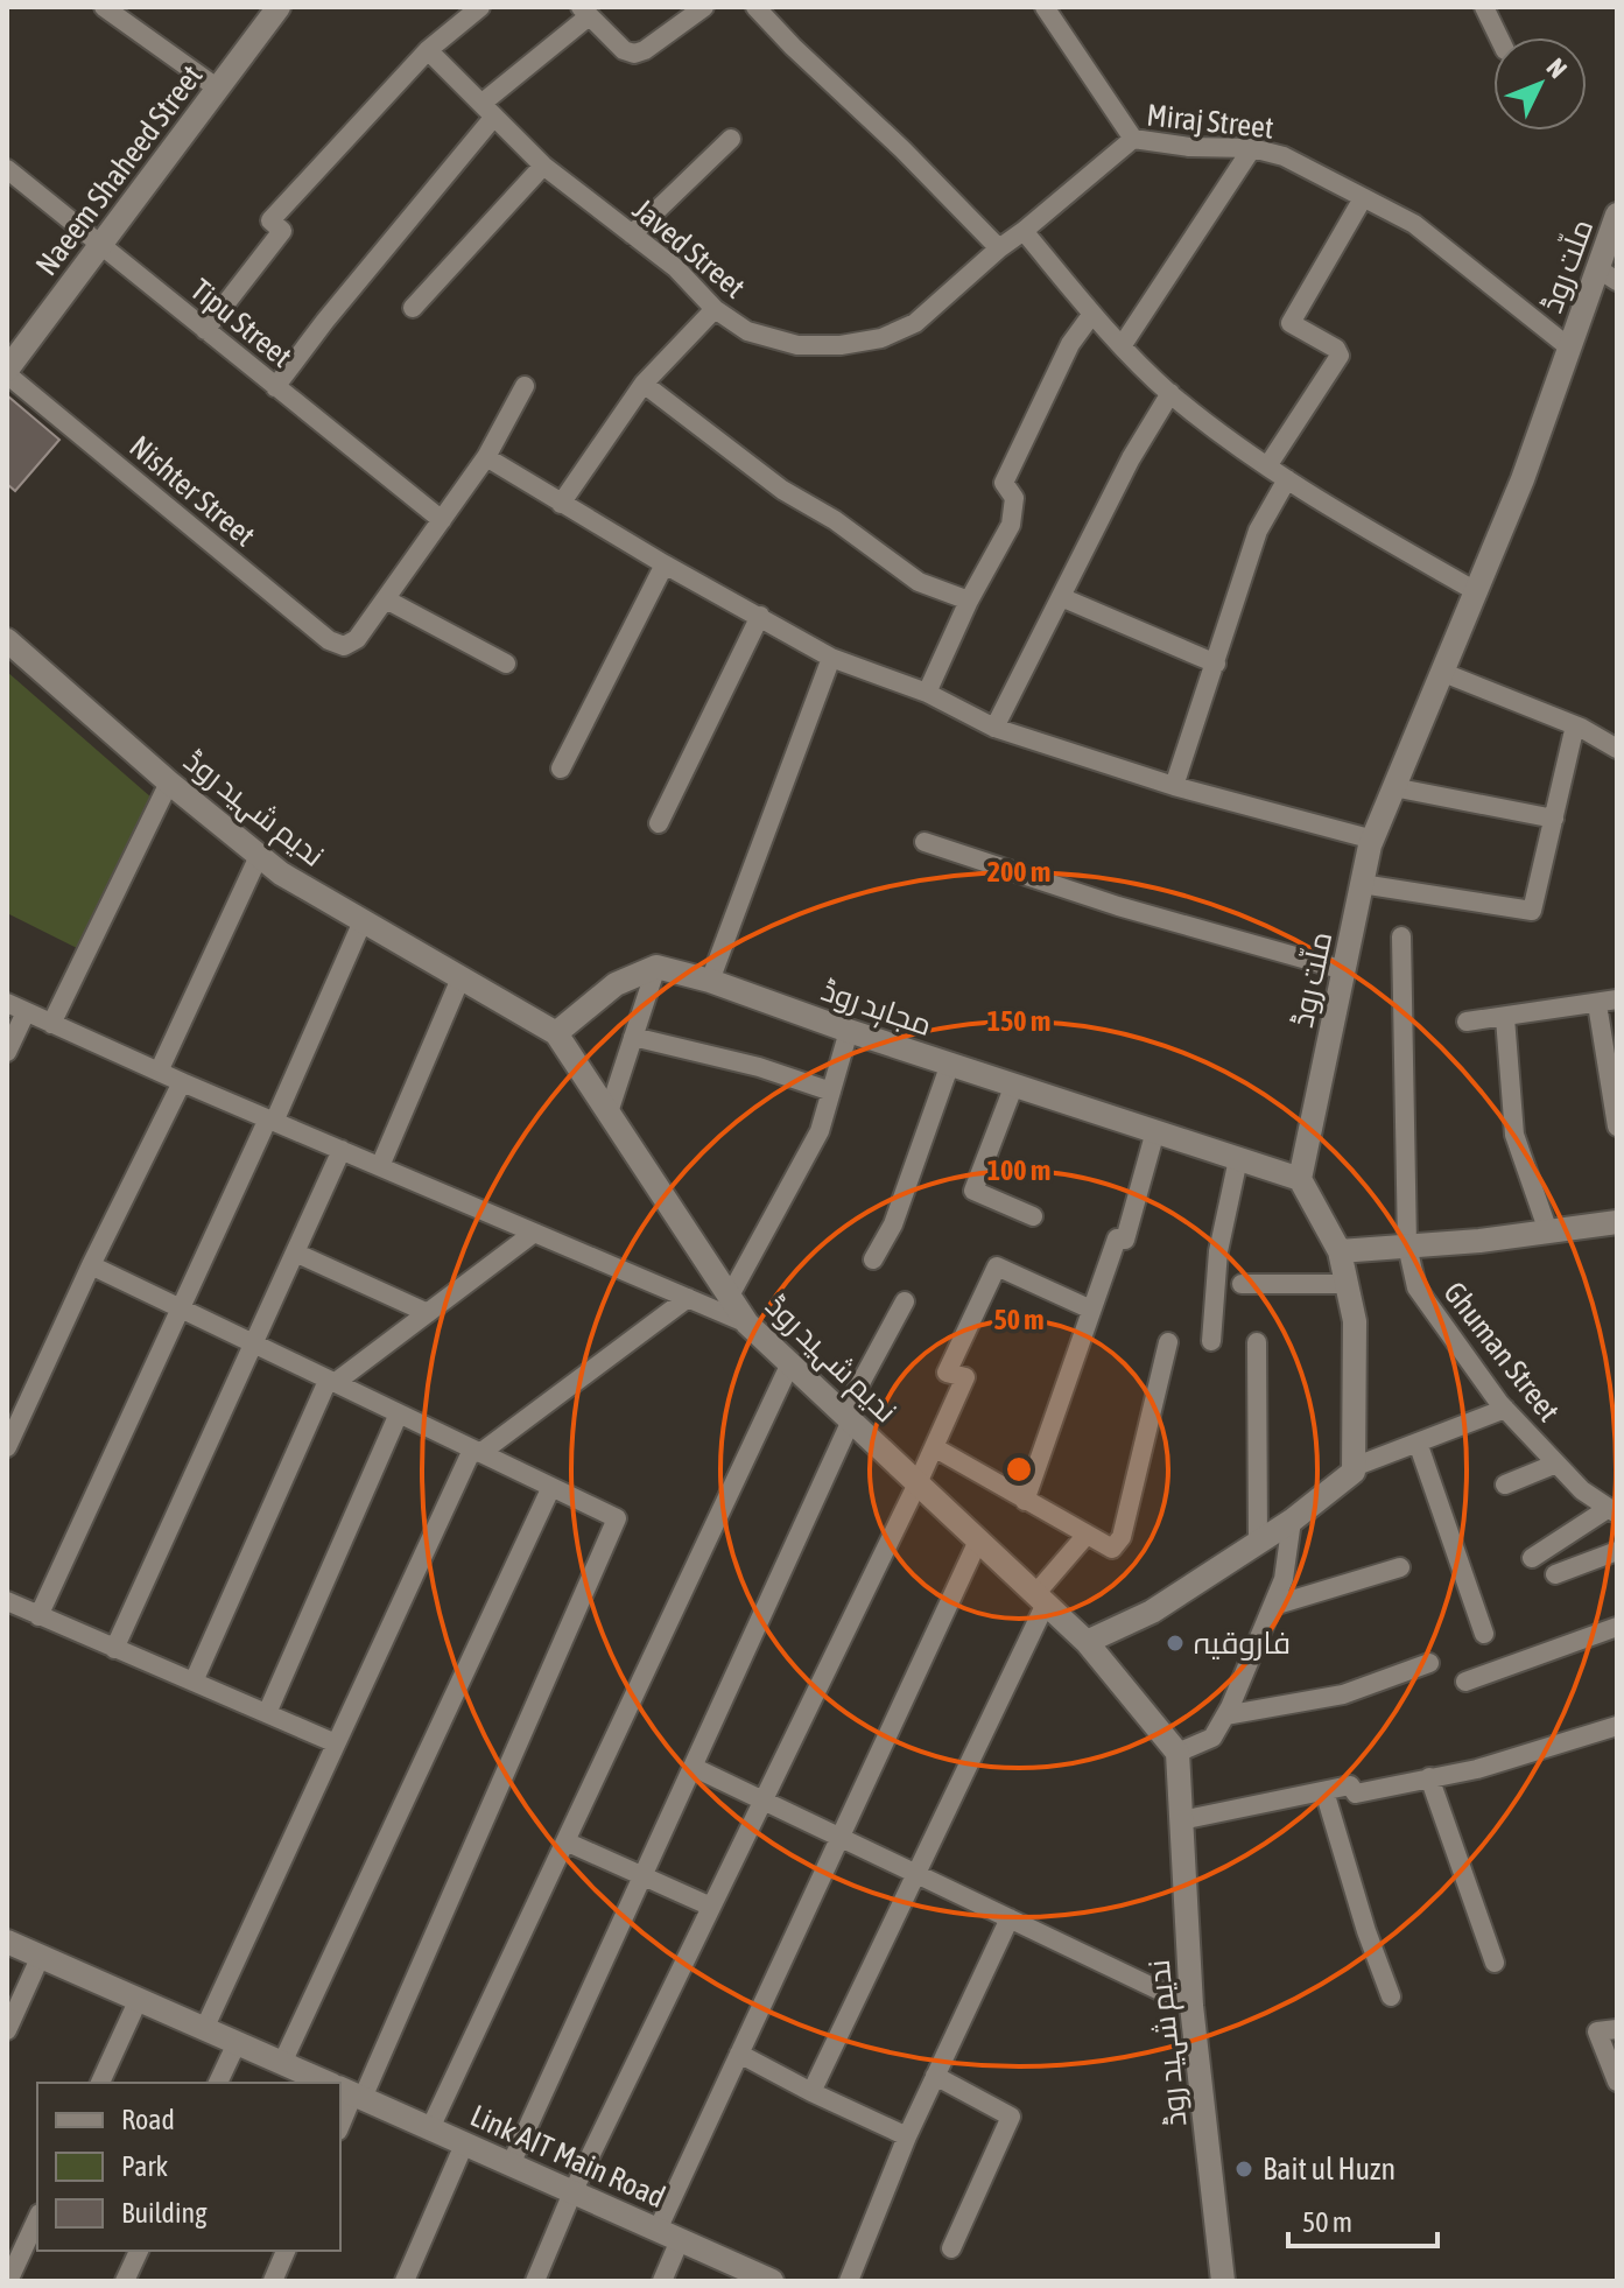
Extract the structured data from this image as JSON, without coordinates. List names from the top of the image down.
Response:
{
  "streets": {
    "street": [
      "Miraj Street",
      "Naeem Shaheed Street",
      "Javed Street",
      "ملّت روڈ",
      "Tipu Street",
      "Nishter Street",
      "ندیم شہید روڈ",
      "مجاہد روڈ",
      "Ghuman Street",
      "Link AIT Main Road"
    ]
  },
  "crossings": [
    ["Miraj Street", "Javed Street"],
    ["Miraj Street", "ملّت روڈ"],
    ["Naeem Shaheed Street", "Tipu Street"],
    ["Naeem Shaheed Street", "Nishter Street"],
    ["ملّت روڈ", "مجاہد روڈ"]
  ],
  "places": ["فاروقیہ", "Bait ul Huzn"],
  "legend": ["Road", "Park", "Building"],
  "scale_bar": "50 m",
  "north": "top right",
  "rings": [
    "200 m",
    "150 m",
    "100 m",
    "50 m"
  ]
}
